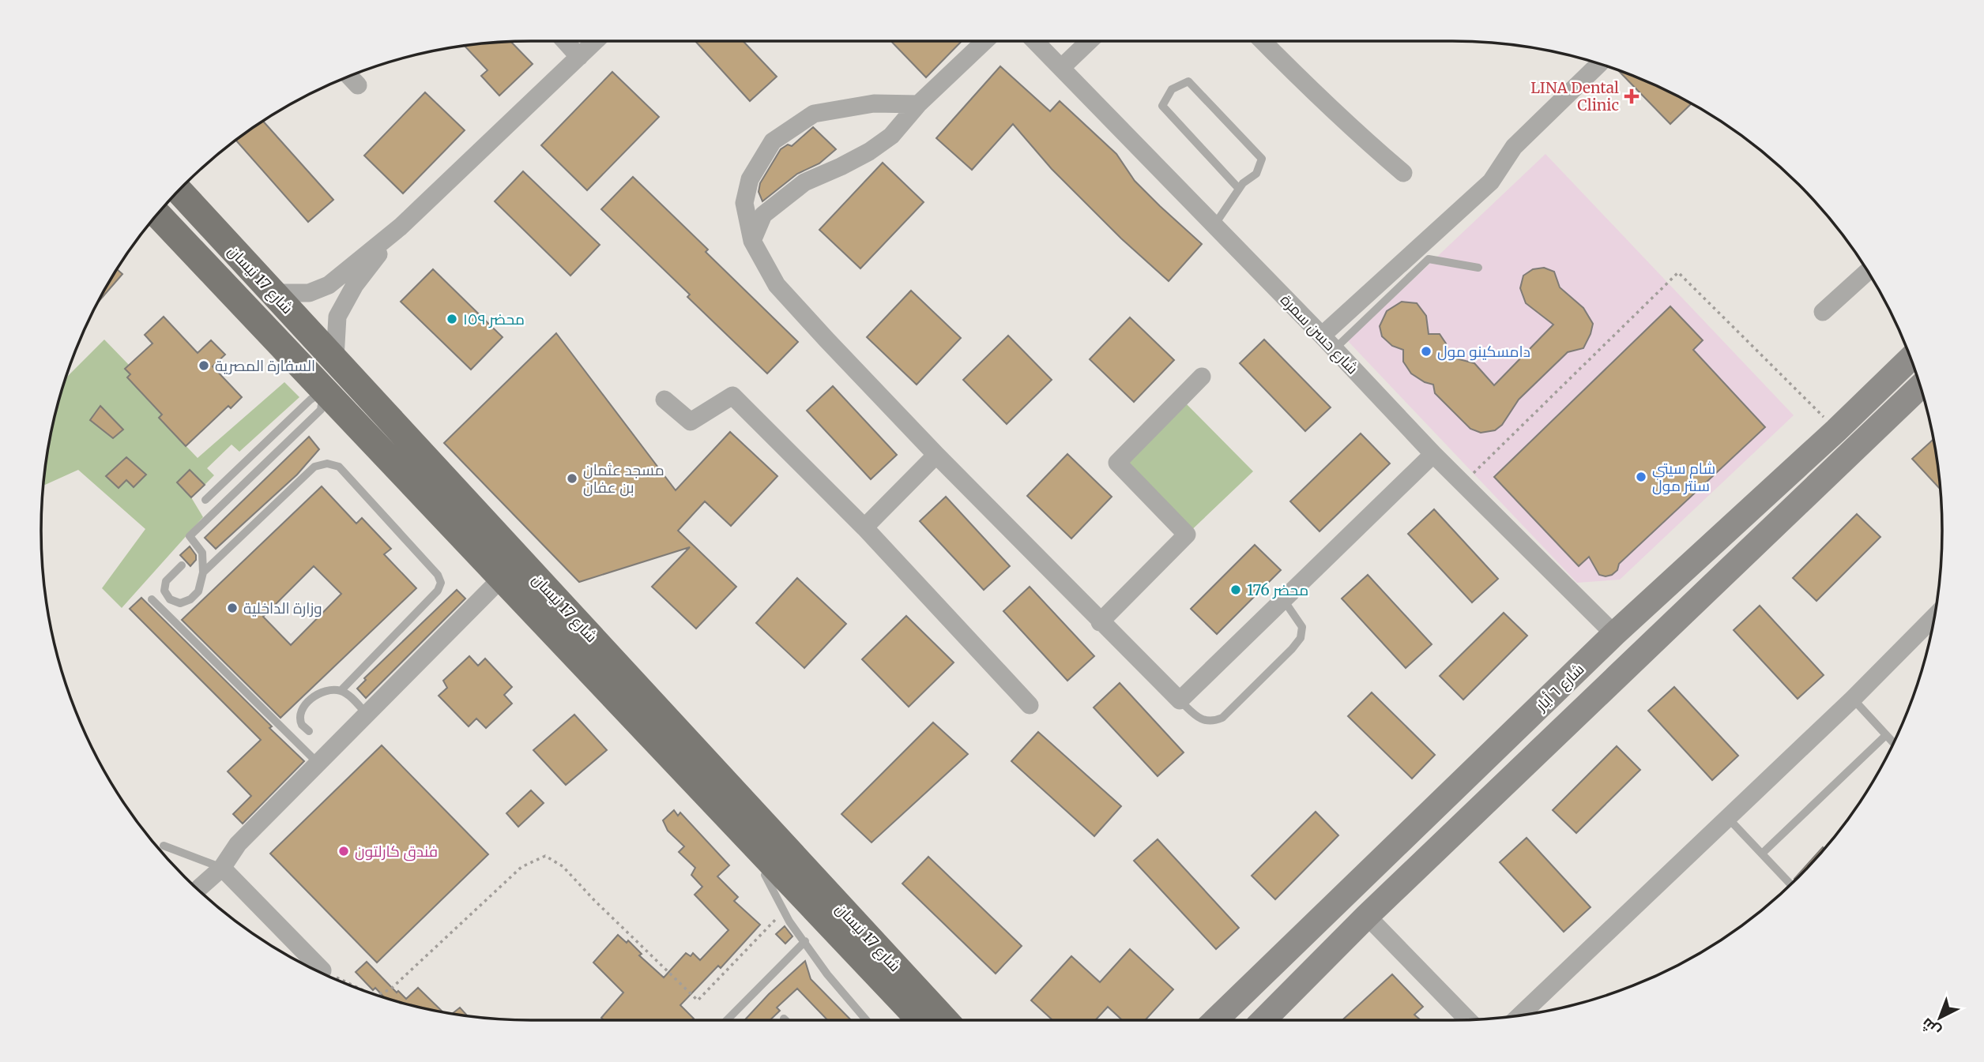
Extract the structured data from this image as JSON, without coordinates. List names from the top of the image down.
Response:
{
  "streets": {
    "main road": ["شارع 17 نيسان", "شارع ٦ أيار"],
    "street": ["شارع حسن سمرة"]
  },
  "crossings": [
    ["شارع حسن سمرة", "شارع ٦ أيار"]
  ],
  "places": {
    "health": ["LINA Dental Clinic"],
    "other": [
      "محضر ١٥٩",
      "دامسكينو مول",
      "السفارة المصرية",
      "شام سيتي سنتر مول",
      "مسجد عثمان بن عفان",
      "محضر 176",
      "وزارة الداخلية",
      "فندق كارلتون"
    ]
  },
  "north": "bottom left"
}
